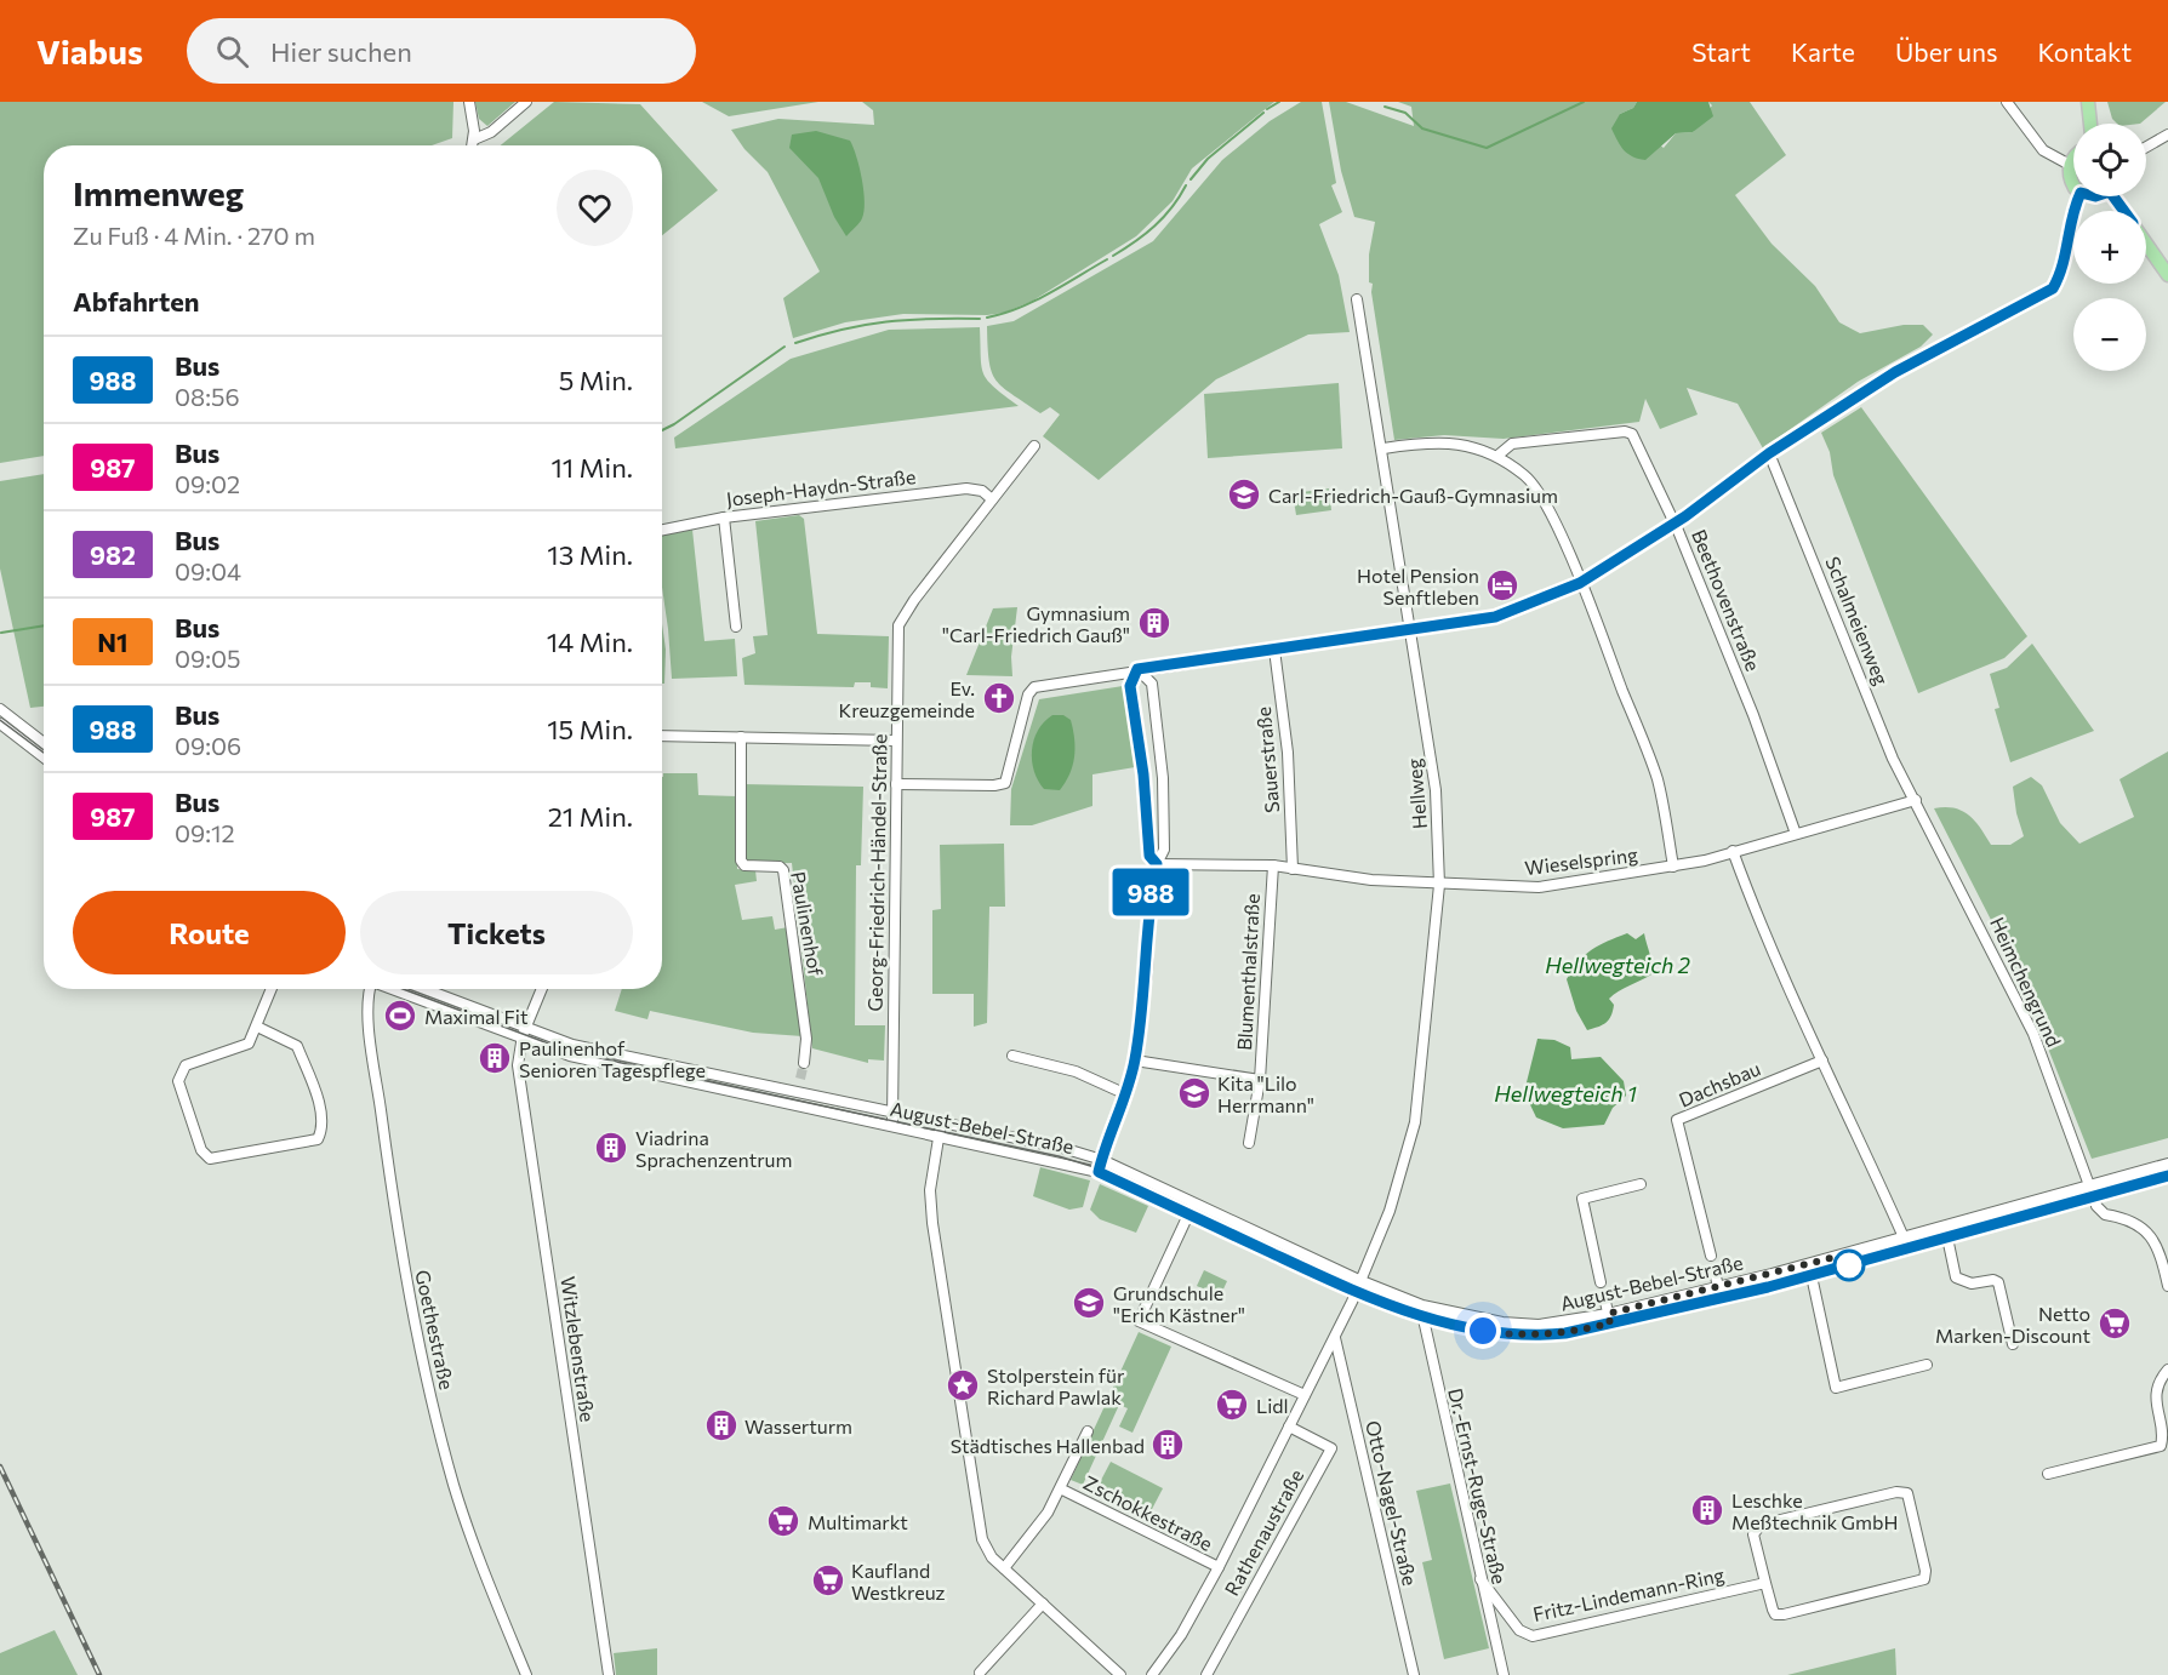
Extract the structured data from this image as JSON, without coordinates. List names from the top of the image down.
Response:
{
  "streets": {
    "street": [
      "Joseph-Haydn-Straße",
      "Beethovenstraße",
      "Schalmeienweg",
      "Sauerstraße",
      "Hellweg",
      "Wieselspring",
      "Georg-Friedrich-Händel-Straße",
      "Paulinenhof",
      "Blumenthalstraße",
      "Heimchengrund",
      "Dachsbau",
      "August-Bebel-Straße",
      "Goethestraße",
      "Witzlebenstraße",
      "Dr.-Ernst-Ruge-Straße",
      "Otto-Nagel-Straße",
      "Zschokkestraße",
      "Rathenaustraße",
      "Fritz-Lindemann-Ring"
    ]
  },
  "crossings": [
    ["Joseph-Haydn-Straße", "Georg-Friedrich-Händel-Straße"],
    ["Beethovenstraße", "Wieselspring"],
    ["Schalmeienweg", "Wieselspring"],
    ["Schalmeienweg", "Heimchengrund"],
    ["Sauerstraße", "Wieselspring"],
    ["Hellweg", "Wieselspring"],
    ["Hellweg", "August-Bebel-Straße"],
    ["Hellweg", "Rathenaustraße"],
    ["Wieselspring", "Blumenthalstraße"],
    ["Wieselspring", "Heimchengrund"],
    ["Georg-Friedrich-Händel-Straße", "August-Bebel-Straße"],
    ["Heimchengrund", "August-Bebel-Straße"],
    ["August-Bebel-Straße", "Witzlebenstraße"],
    ["August-Bebel-Straße", "Dr.-Ernst-Ruge-Straße"],
    ["August-Bebel-Straße", "Rathenaustraße"],
    ["Dr.-Ernst-Ruge-Straße", "Fritz-Lindemann-Ring"],
    ["Otto-Nagel-Straße", "Rathenaustraße"],
    ["Zschokkestraße", "Rathenaustraße"]
  ],
  "water": ["Hellwegteich 2", "Hellwegteich 1"],
  "places": {
    "school or university": ["Carl-Friedrich-Gauß-Gymnasium", "Kita \"Lilo Herrmann\"", "Grundschule \"Erich Kästner\""],
    "hotel": ["Hotel Pension Senftleben"],
    "building": [
      "Gymnasium \"Carl-Friedrich Gauß\"",
      "Paulinenhof Senioren Tagespflege",
      "Viadrina Sprachenzentrum",
      "Wasserturm",
      "Städtisches Hallenbad",
      "Leschke Meßtechnik GmbH"
    ],
    "church": ["Ev. Kreuzgemeinde"],
    "sports": ["Maximal Fit"],
    "supermarket": [
      "Netto Marken-Discount",
      "Lidl",
      "Multimarkt",
      "Kaufland Westkreuz"
    ],
    "place": ["Stolperstein für Richard Pawlak"]
  },
  "lines": ["bus line 988"],
  "page": {
    "header": "Viabus",
    "search": "Hier suchen",
    "nav": [
      "Start",
      "Karte",
      "Über uns",
      "Kontakt"
    ],
    "on_map": "988",
    "map_buttons": ["+", "−"],
    "heading": [
      ["Immenweg", "Zu Fuß · 4 Min. · 270 m"],
      "Abfahrten"
    ],
    "list": [
      {
        "mark": "988",
        "name": "Bus",
        "note": "08:56",
        "value": "5 Min."
      },
      {
        "mark": "987",
        "name": "Bus",
        "note": "09:02",
        "value": "11 Min."
      },
      {
        "mark": "982",
        "name": "Bus",
        "note": "09:04",
        "value": "13 Min."
      },
      {
        "mark": "N1",
        "name": "Bus",
        "note": "09:05",
        "value": "14 Min."
      },
      {
        "mark": "988",
        "name": "Bus",
        "note": "09:06",
        "value": "15 Min."
      },
      {
        "mark": "987",
        "name": "Bus",
        "note": "09:12",
        "value": "21 Min."
      }
    ],
    "buttons": ["Route", "Tickets"]
  }
}
